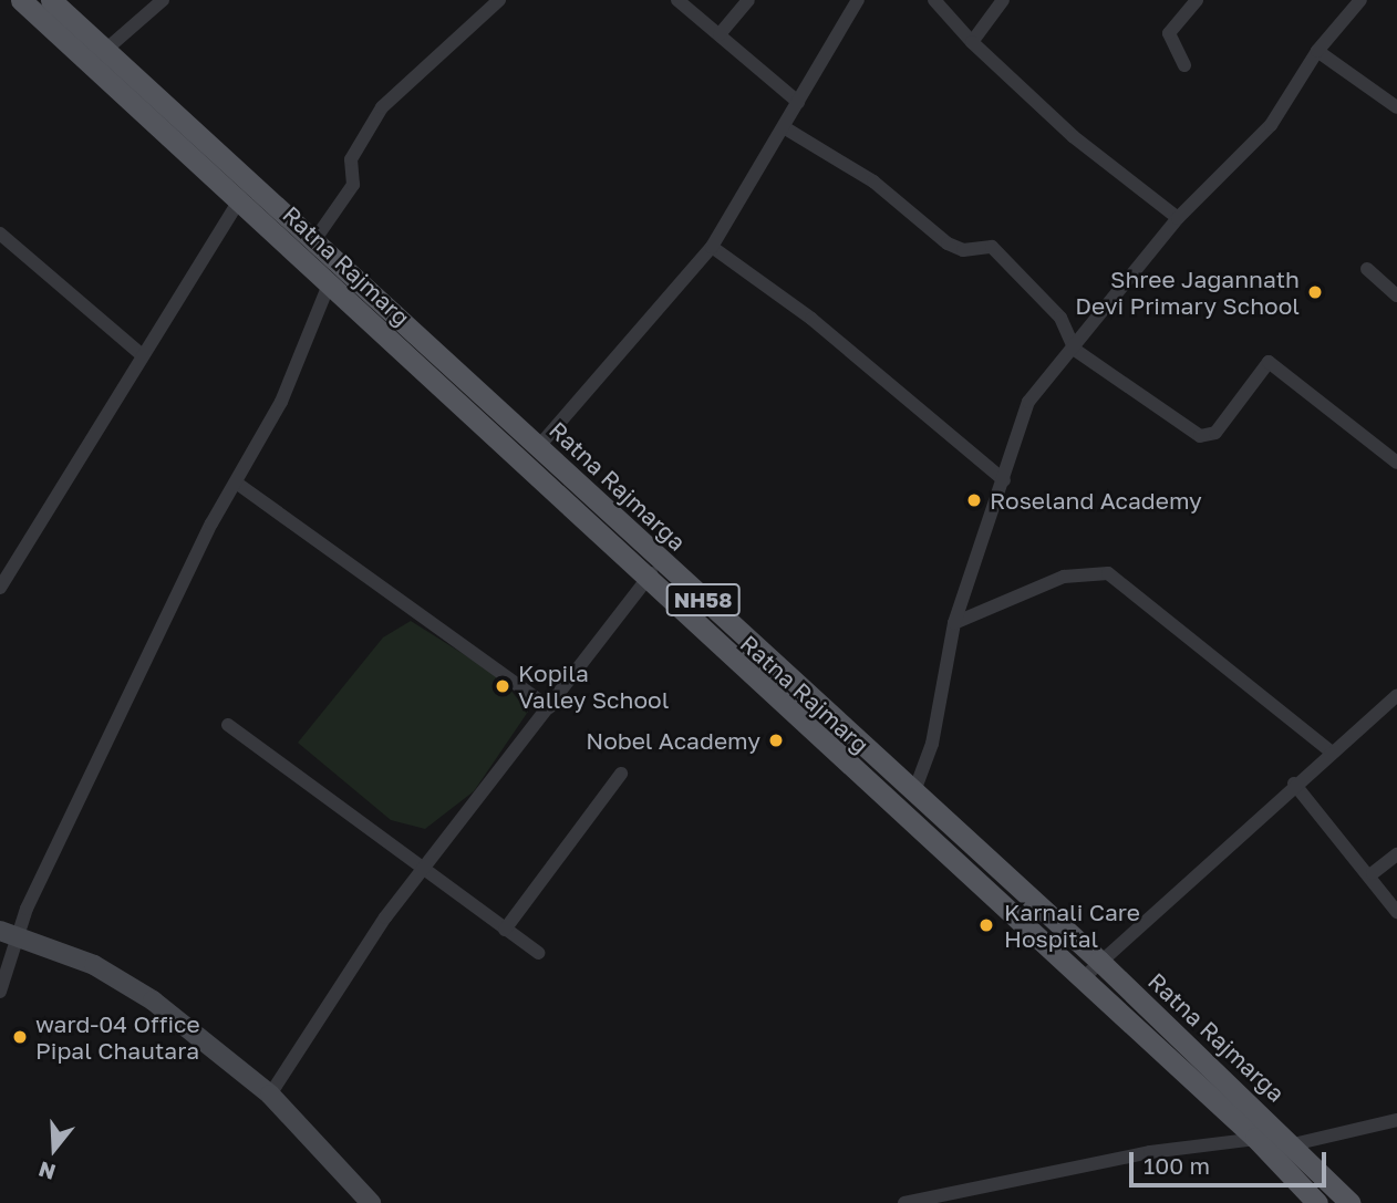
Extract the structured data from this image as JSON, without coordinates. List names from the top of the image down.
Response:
{
  "streets": {
    "main road": ["Ratna Rajmarg", "Ratna Rajmarga", "NH58"]
  },
  "crossings": [
    ["Ratna Rajmarg", "Ratna Rajmarga"]
  ],
  "places": [
    "Shree Jagannath Devi Primary School",
    "Roseland Academy",
    "Kopila Valley School",
    "Nobel Academy",
    "Karnali Care Hospital",
    "ward-04 Office Pipal Chautara"
  ],
  "scale_bar": "100 m",
  "north": "bottom"
}
